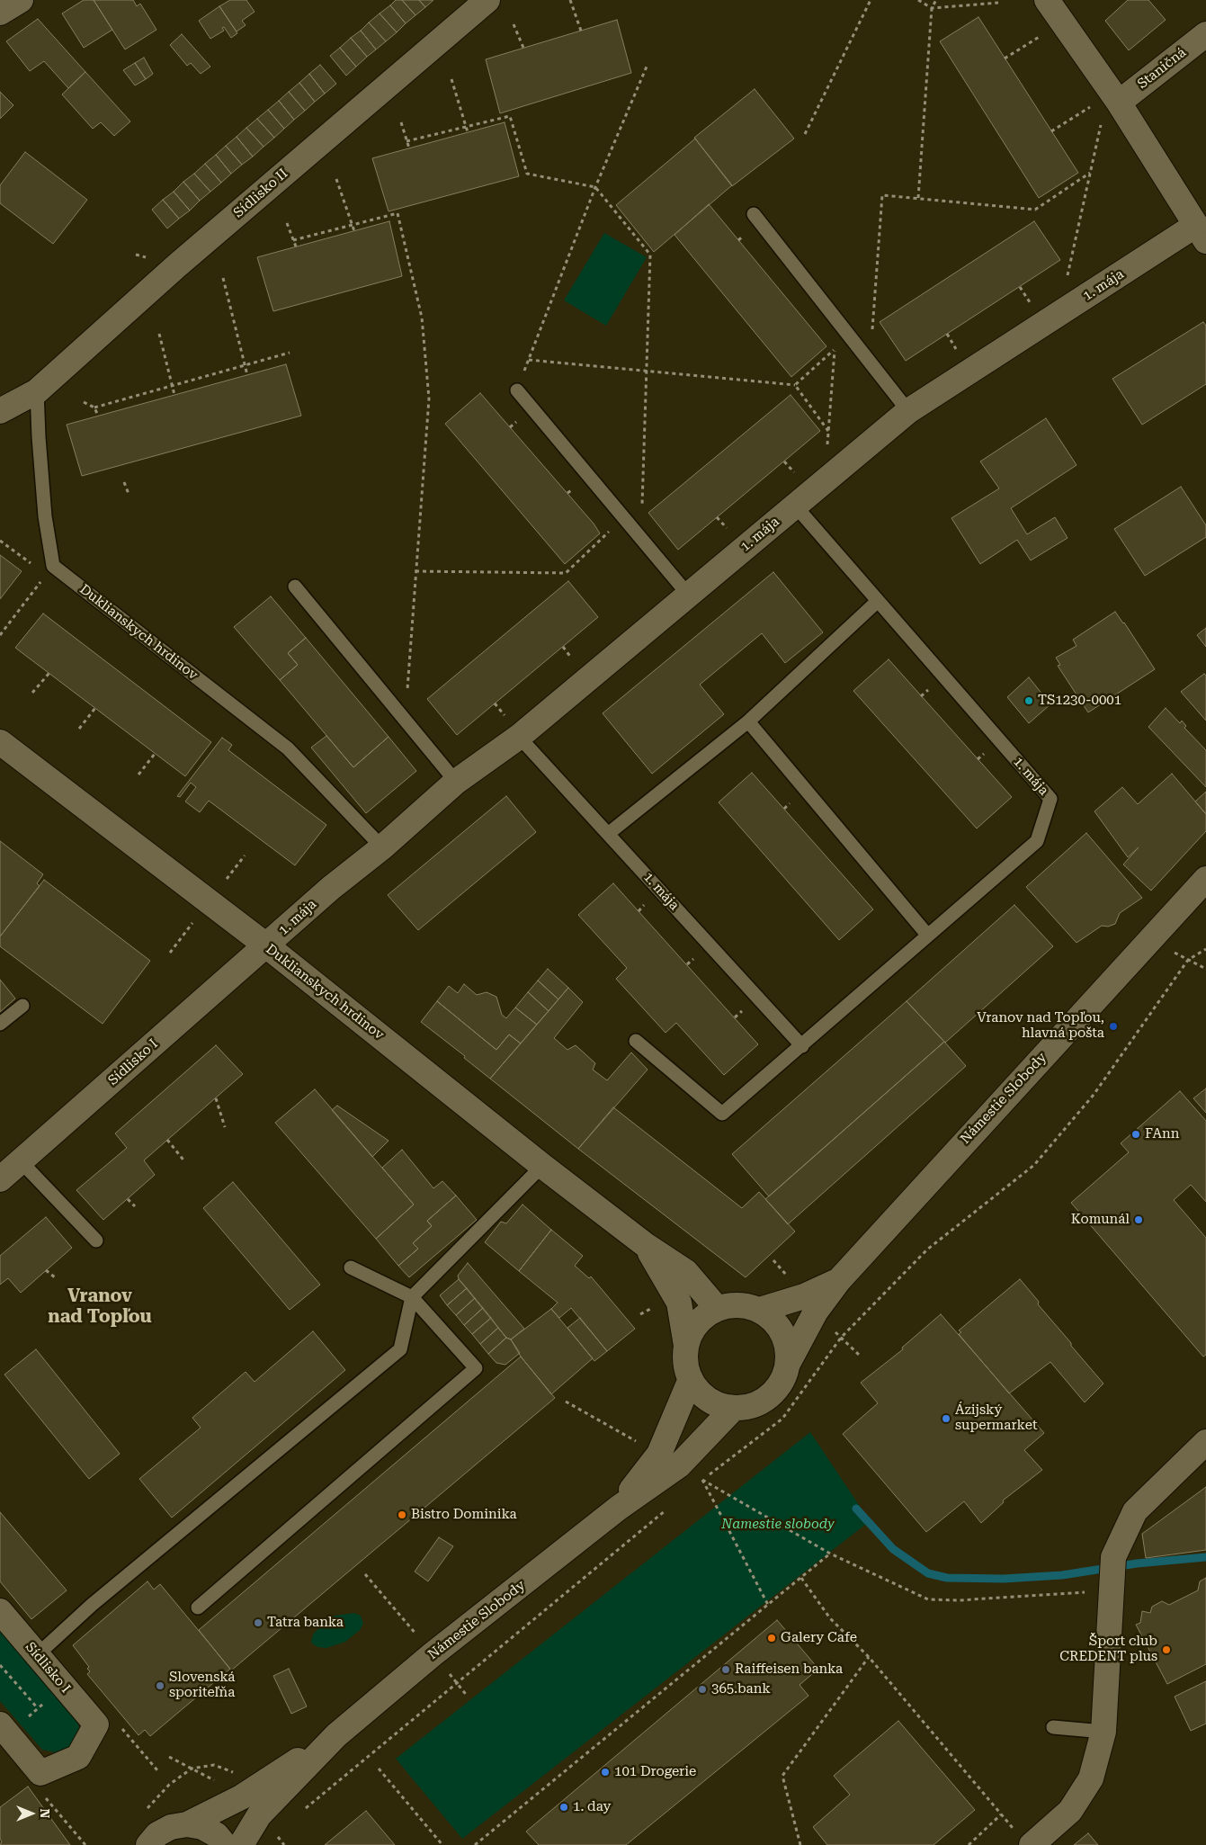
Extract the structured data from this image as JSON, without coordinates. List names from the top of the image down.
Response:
{
  "streets": {
    "street": [
      "Staničná",
      "Sídlisko II",
      "1. mája",
      "Duklianskych hrdinov",
      "Sídlisko I",
      "Námestie Slobody"
    ]
  },
  "crossings": [
    ["Staničná", "1. mája"],
    ["1. mája", "Duklianskych hrdinov"],
    ["1. mája", "Sídlisko I"],
    ["Duklianskych hrdinov", "Sídlisko I"],
    ["Duklianskych hrdinov", "Námestie Slobody"]
  ],
  "districts": ["Vranov nad Topľou"],
  "parks": ["Namestie slobody"],
  "places": [
    "TS1230-0001",
    "Vranov nad Topľou, hlavná pošta",
    "FAnn",
    "Komunál",
    "Ázijský supermarket",
    "Bistro Dominika",
    "Tatra banka",
    "Galery Cafe",
    "Šport club CREDENT plus",
    "Raiffeisen banka",
    "Slovenská sporiteľňa",
    "365.bank",
    "101 Drogerie",
    "1. day"
  ],
  "north": "right"
}
